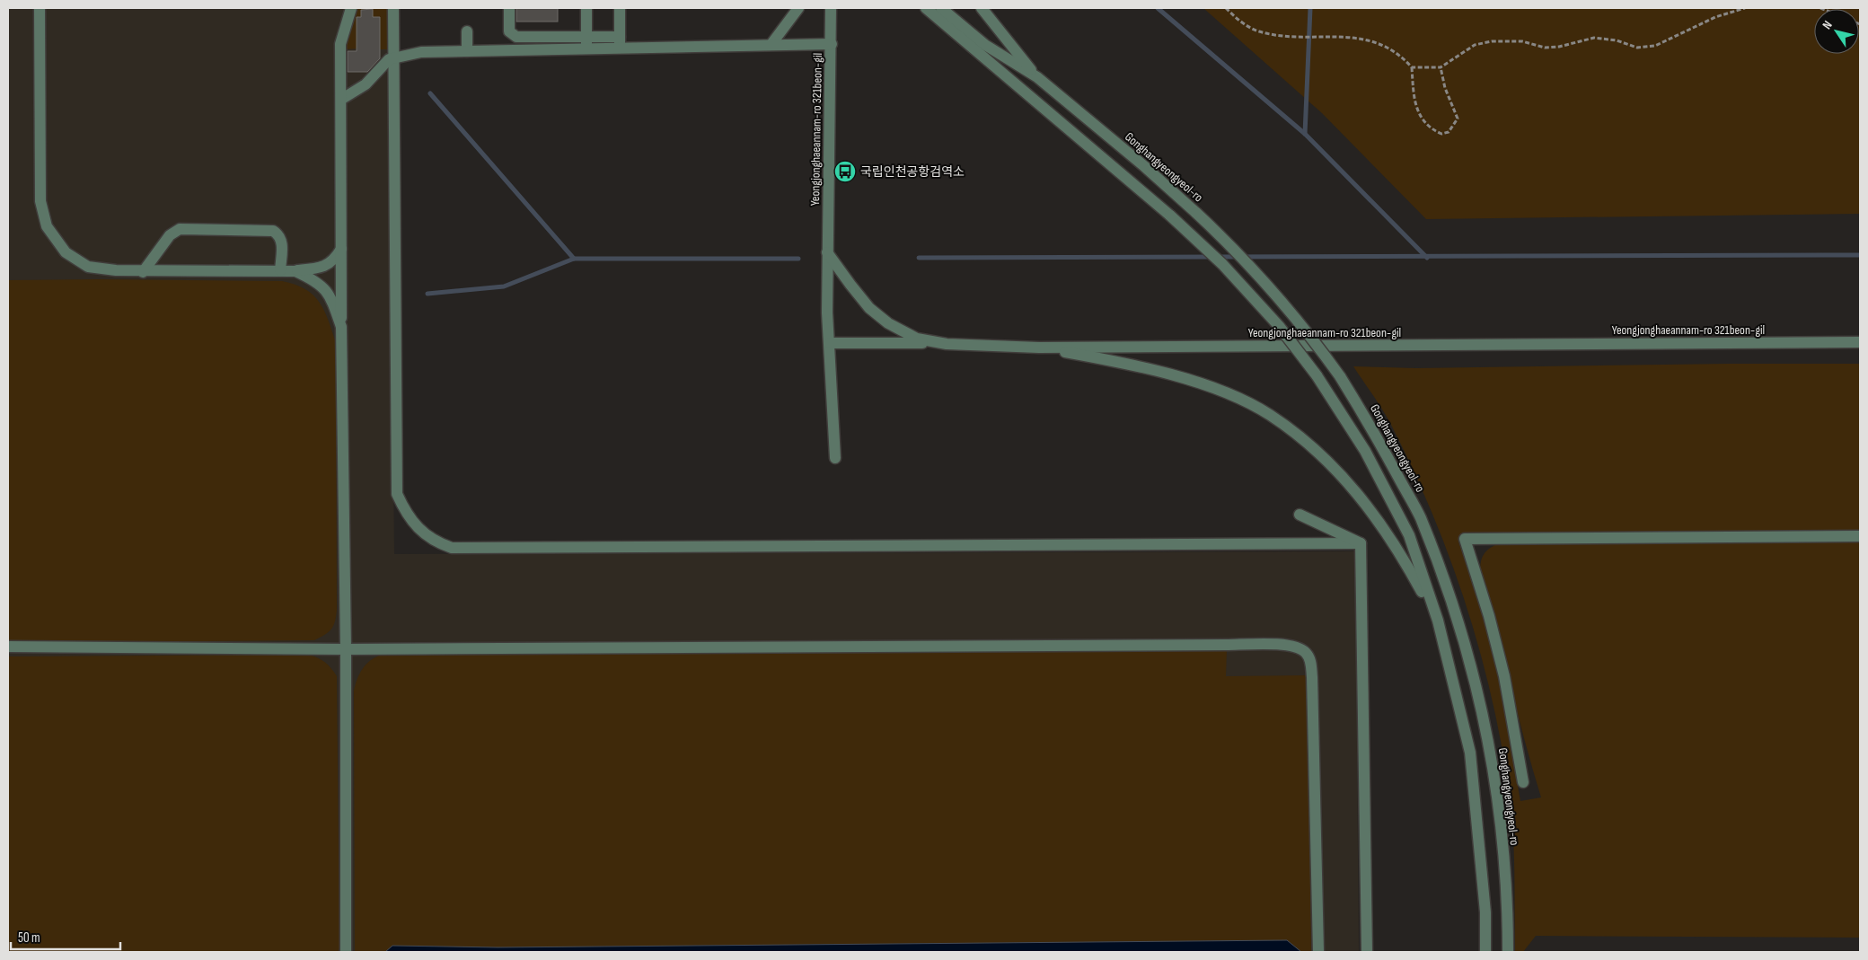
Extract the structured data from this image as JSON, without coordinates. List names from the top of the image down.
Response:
{
  "streets": {
    "street": ["Yeongjonghaeannam-ro 321beon-gil", "Gonghangyeongyeol-ro"]
  },
  "places": {
    "bus stop": ["국립인천공항검역소"]
  },
  "scale_bar": "50 m",
  "north": "top left"
}
